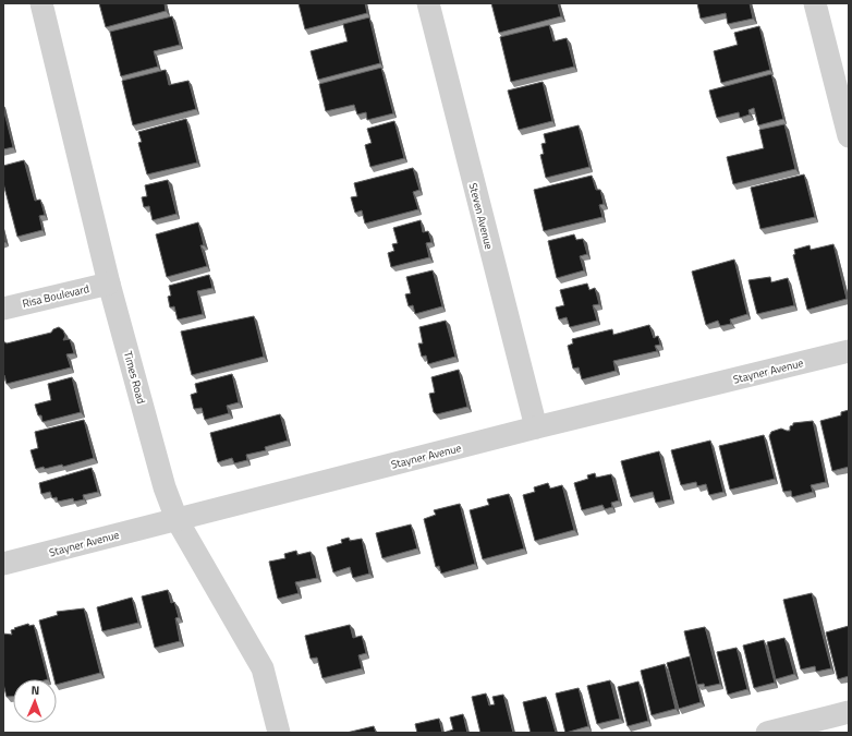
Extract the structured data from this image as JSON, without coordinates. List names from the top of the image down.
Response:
{
  "streets": {
    "street": [
      "Steven Avenue",
      "Risa Boulevard",
      "Stayner Avenue",
      "Times Road"
    ]
  },
  "crossings": [
    ["Steven Avenue", "Stayner Avenue"],
    ["Risa Boulevard", "Times Road"],
    ["Stayner Avenue", "Times Road"]
  ],
  "north": "top"
}
